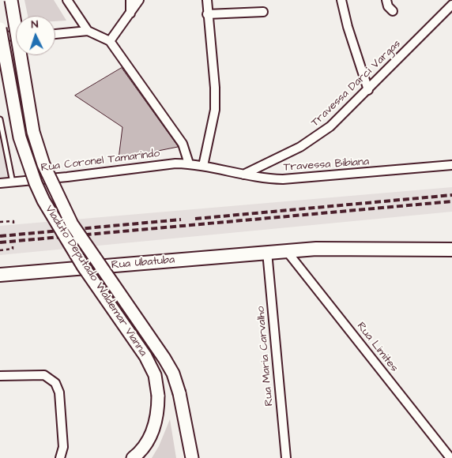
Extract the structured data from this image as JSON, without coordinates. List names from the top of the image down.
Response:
{
  "streets": {
    "main road": ["Rua Ubatuba", "Viaduto Deputado Waldemar Vianna"],
    "street": [
      "Travessa Darci Vargas",
      "Rua Coronel Tamarindo",
      "Travessa Bibiana",
      "Rua Limites",
      "Rua Maria Carvalho"
    ]
  },
  "crossings": [
    ["Travessa Darci Vargas", "Travessa Bibiana"],
    ["Rua Coronel Tamarindo", "Travessa Bibiana"],
    ["Rua Ubatuba", "Rua Limites"],
    ["Rua Ubatuba", "Rua Maria Carvalho"]
  ],
  "north": "top"
}
